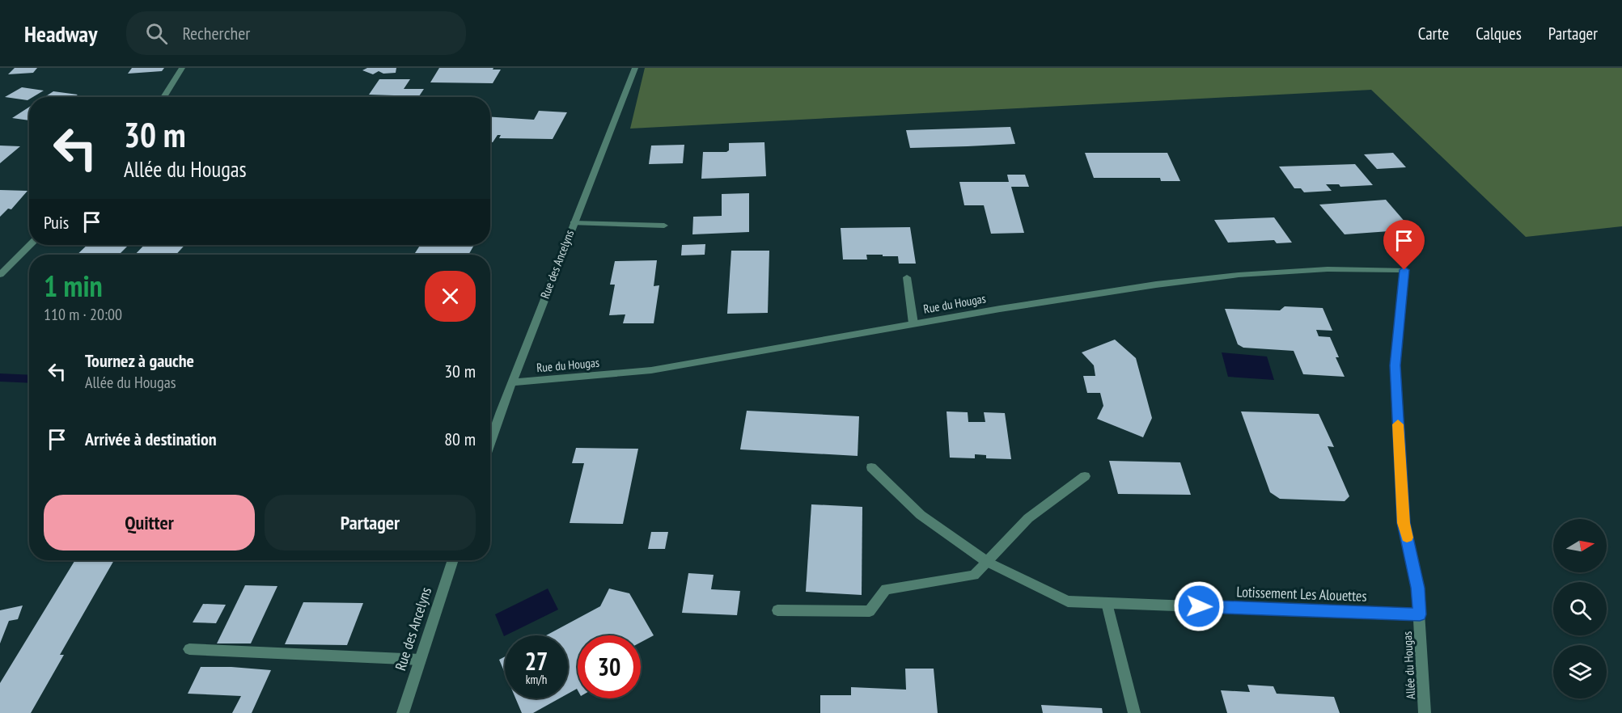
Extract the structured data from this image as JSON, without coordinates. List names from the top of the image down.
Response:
{
  "streets": {
    "street": [
      "Rue des Ancelyns",
      "Rue du Hougas",
      "Lotissement Les Alouettes",
      "Allée du Hougas"
    ]
  },
  "crossings": [
    ["Rue des Ancelyns", "Rue du Hougas"],
    ["Rue du Hougas", "Allée du Hougas"],
    ["Lotissement Les Alouettes", "Allée du Hougas"]
  ],
  "north": "right",
  "page": {
    "header": "Headway",
    "search": "Rechercher",
    "nav": ["Carte", "Calques", "Partager"],
    "turn": ["30 m", "Allée du Hougas"],
    "then": "Puis",
    "heading": ["1 min", "110 m · 20:00"],
    "list": [
      {
        "name": "Tournez à gauche",
        "note": "Allée du Hougas",
        "value": "30 m"
      },
      {
        "name": "Arrivée à destination",
        "value": "80 m"
      }
    ],
    "buttons": ["Quitter", "Partager"],
    "speed": "27 km/h",
    "limit": "30"
  }
}
